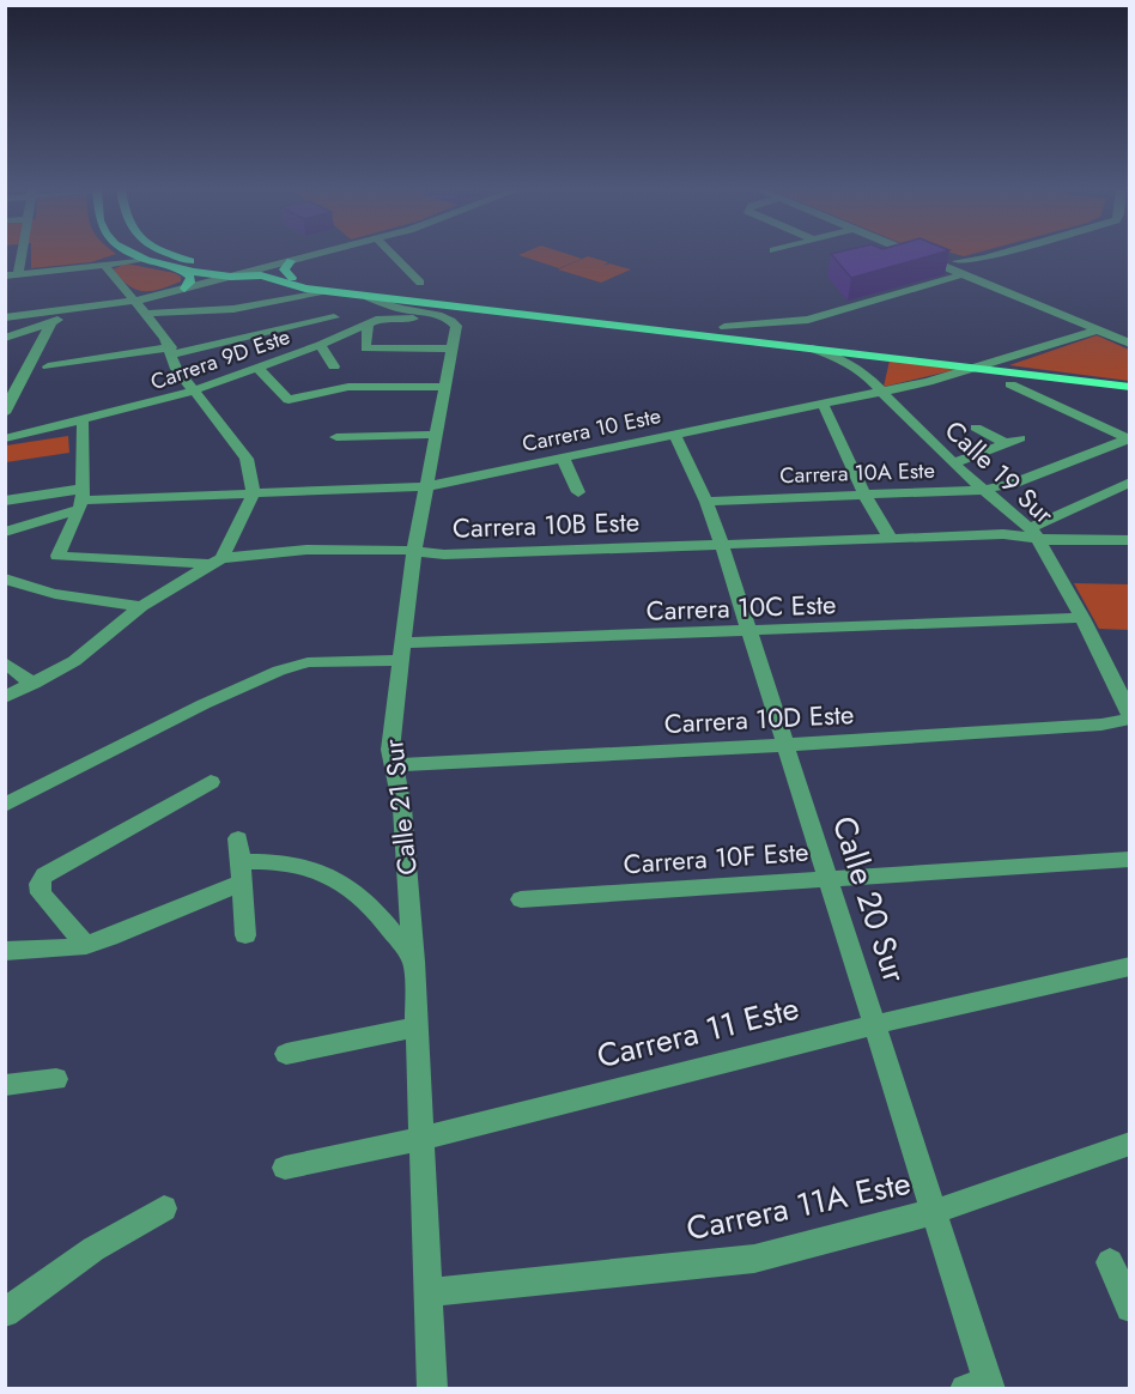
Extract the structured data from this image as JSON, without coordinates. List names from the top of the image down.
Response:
{
  "streets": {
    "street": [
      "Carrera 9D Este",
      "Carrera 10 Este",
      "Calle 19 Sur",
      "Carrera 10A Este",
      "Carrera 10B Este",
      "Carrera 10C Este",
      "Carrera 10D Este",
      "Calle 21 Sur",
      "Carrera 10F Este",
      "Calle 20 Sur",
      "Carrera 11 Este",
      "Carrera 11A Este"
    ]
  },
  "crossings": [
    ["Carrera 9D Este", "Calle 21 Sur"],
    ["Carrera 10 Este", "Calle 19 Sur"],
    ["Carrera 10 Este", "Calle 21 Sur"],
    ["Carrera 10 Este", "Calle 20 Sur"],
    ["Calle 19 Sur", "Carrera 10A Este"],
    ["Calle 19 Sur", "Carrera 10B Este"],
    ["Calle 19 Sur", "Carrera 10C Este"],
    ["Calle 19 Sur", "Carrera 10D Este"],
    ["Carrera 10A Este", "Calle 20 Sur"],
    ["Carrera 10B Este", "Calle 21 Sur"],
    ["Carrera 10B Este", "Calle 20 Sur"],
    ["Carrera 10C Este", "Calle 21 Sur"],
    ["Carrera 10C Este", "Calle 20 Sur"],
    ["Carrera 10D Este", "Calle 21 Sur"],
    ["Carrera 10D Este", "Calle 20 Sur"],
    ["Calle 21 Sur", "Carrera 11 Este"],
    ["Calle 21 Sur", "Carrera 11A Este"],
    ["Carrera 10F Este", "Calle 20 Sur"],
    ["Calle 20 Sur", "Carrera 11 Este"],
    ["Calle 20 Sur", "Carrera 11A Este"]
  ]
}
